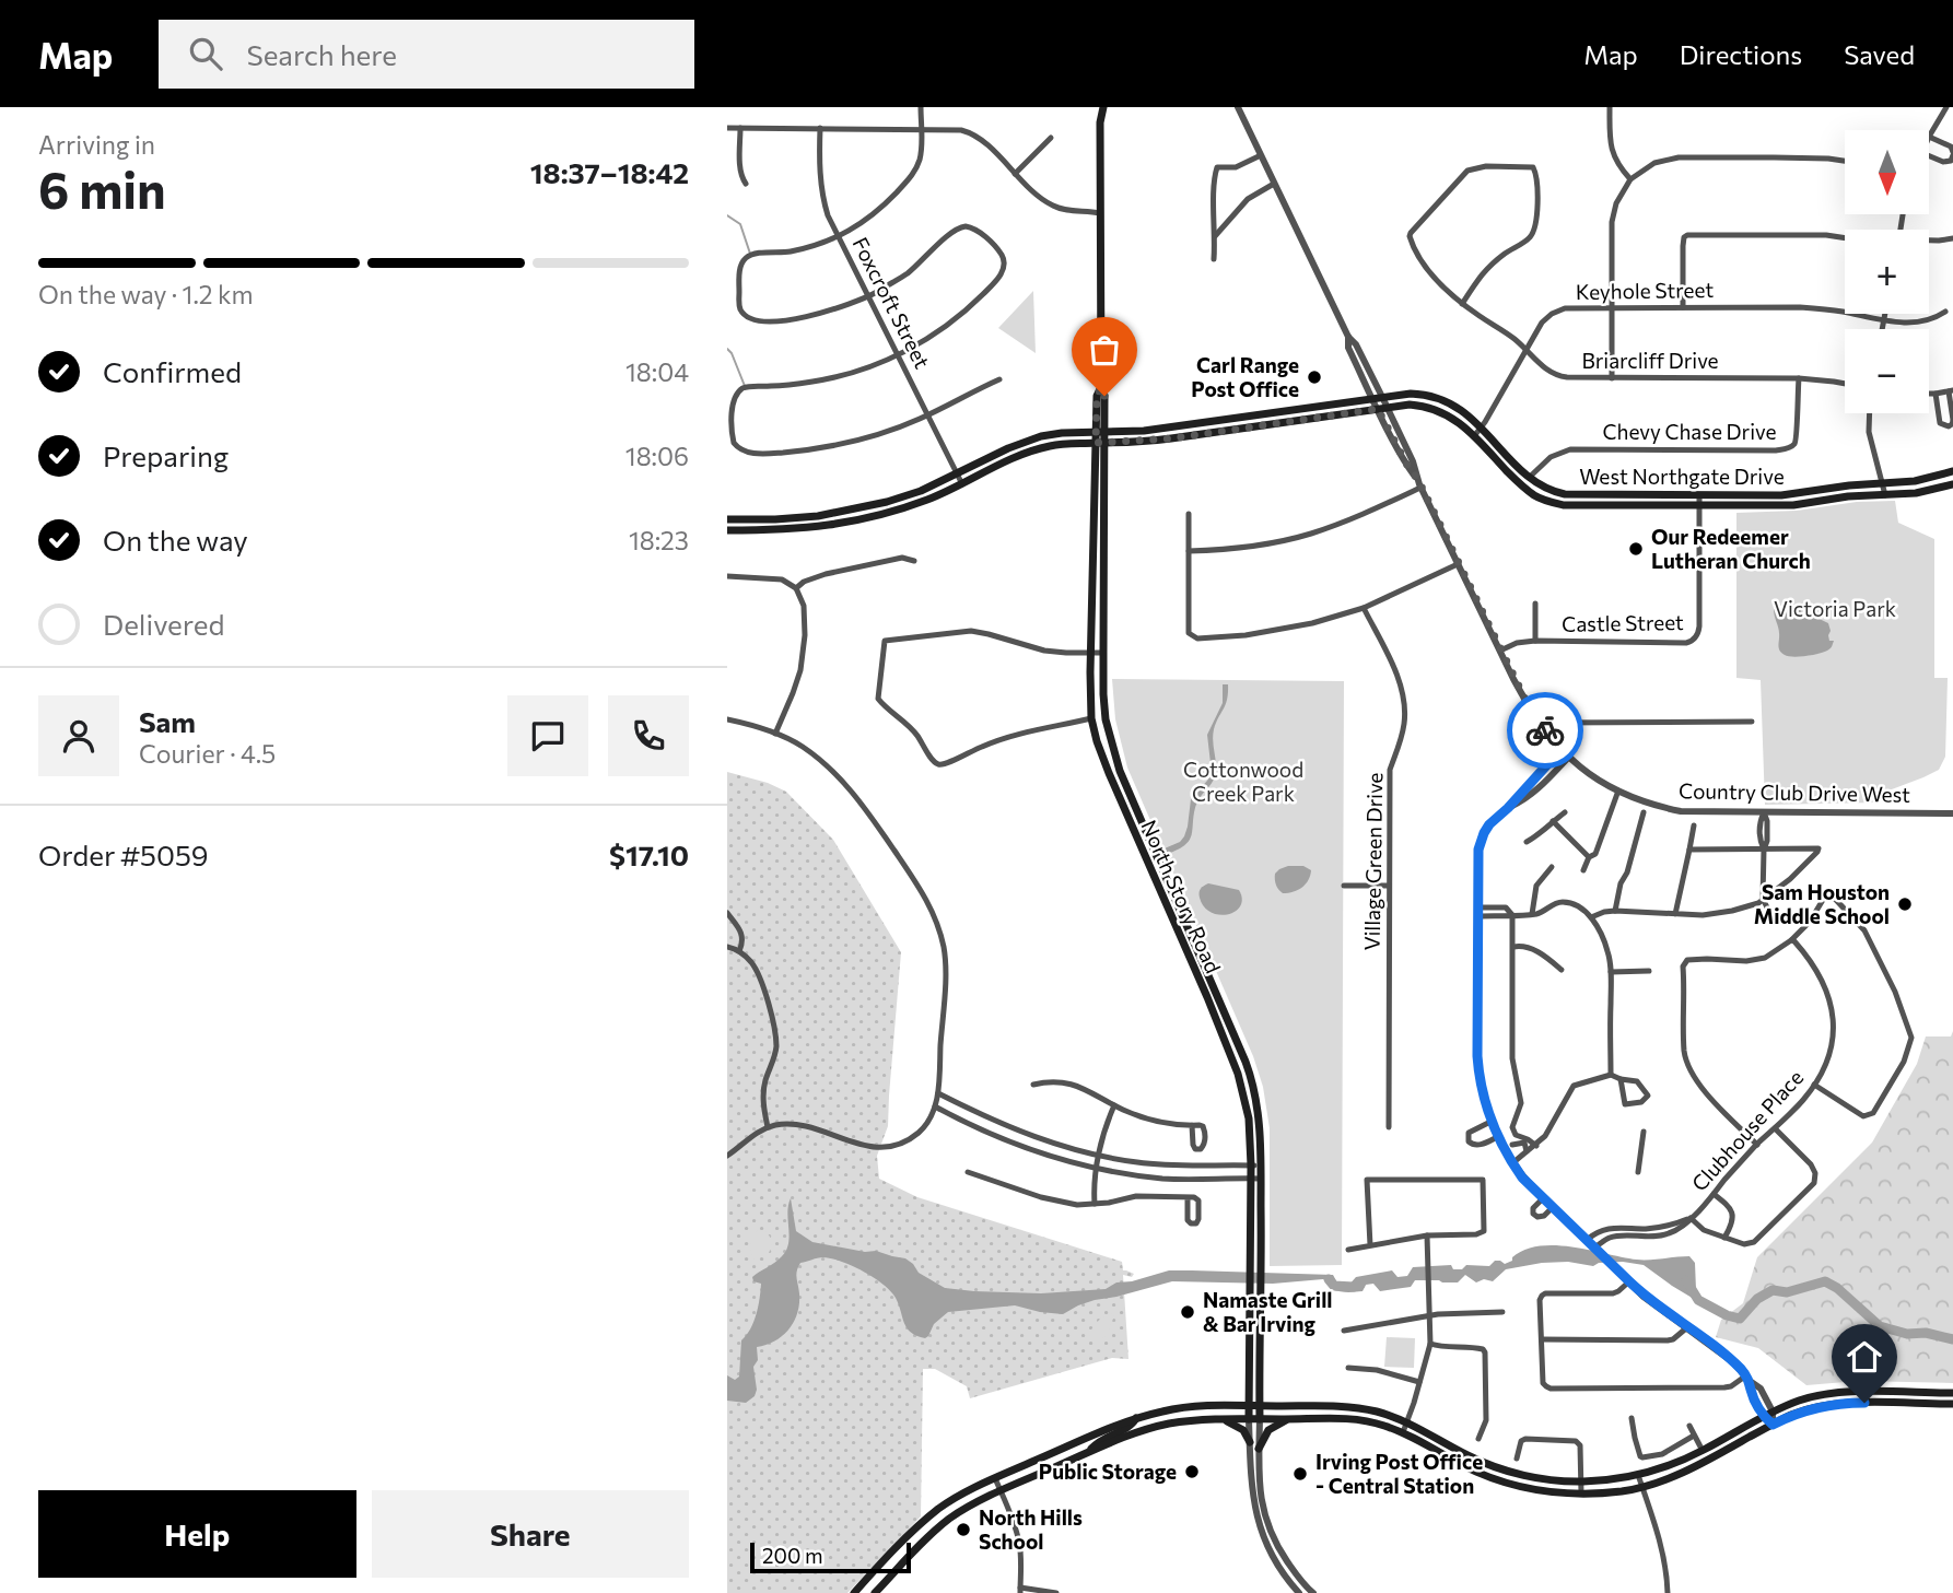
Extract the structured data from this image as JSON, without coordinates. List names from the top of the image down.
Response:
{
  "streets": {
    "main road": ["West Northgate Drive", "North Story Road"],
    "street": [
      "Keyhole Street",
      "Foxcroft Street",
      "Briarcliff Drive",
      "Chevy Chase Drive",
      "Castle Street",
      "Country Club Drive West",
      "Village Green Drive",
      "Clubhouse Place"
    ]
  },
  "crossings": [
    ["Keyhole Street", "Briarcliff Drive"],
    ["Keyhole Street", "West Northgate Drive"],
    ["Foxcroft Street", "West Northgate Drive"],
    ["Briarcliff Drive", "Chevy Chase Drive"],
    ["Chevy Chase Drive", "West Northgate Drive"],
    ["West Northgate Drive", "Castle Street"],
    ["West Northgate Drive", "Country Club Drive West"],
    ["West Northgate Drive", "North Story Road"],
    ["Castle Street", "Country Club Drive West"]
  ],
  "parks": ["Victoria Park", "Cottonwood Creek Park"],
  "places": [
    "Carl Range Post Office",
    "Our Redeemer Lutheran Church",
    "Sam Houston Middle School",
    "Namaste Grill & Bar Irving",
    "Public Storage",
    "Irving Post Office - Central Station",
    "North Hills School"
  ],
  "scale_bar": "200 m",
  "north": "bottom",
  "page": {
    "header": "Map",
    "search": "Search here",
    "nav": ["Map", "Directions", "Saved"],
    "heading": ["6 min", "Arriving in", "18:37–18:42"],
    "panel": [
      "Sam",
      "Courier · 4.5",
      "Order #5059",
      "$17.10"
    ],
    "map_buttons": ["+", "−"],
    "bar": "On the way · 1.2 km",
    "list": [
      ["Confirmed", "18:04"],
      ["Preparing", "18:06"],
      ["On the way", "18:23"],
      "Delivered"
    ],
    "buttons": ["Help", "Share"],
    "scale": "200 m"
  }
}
